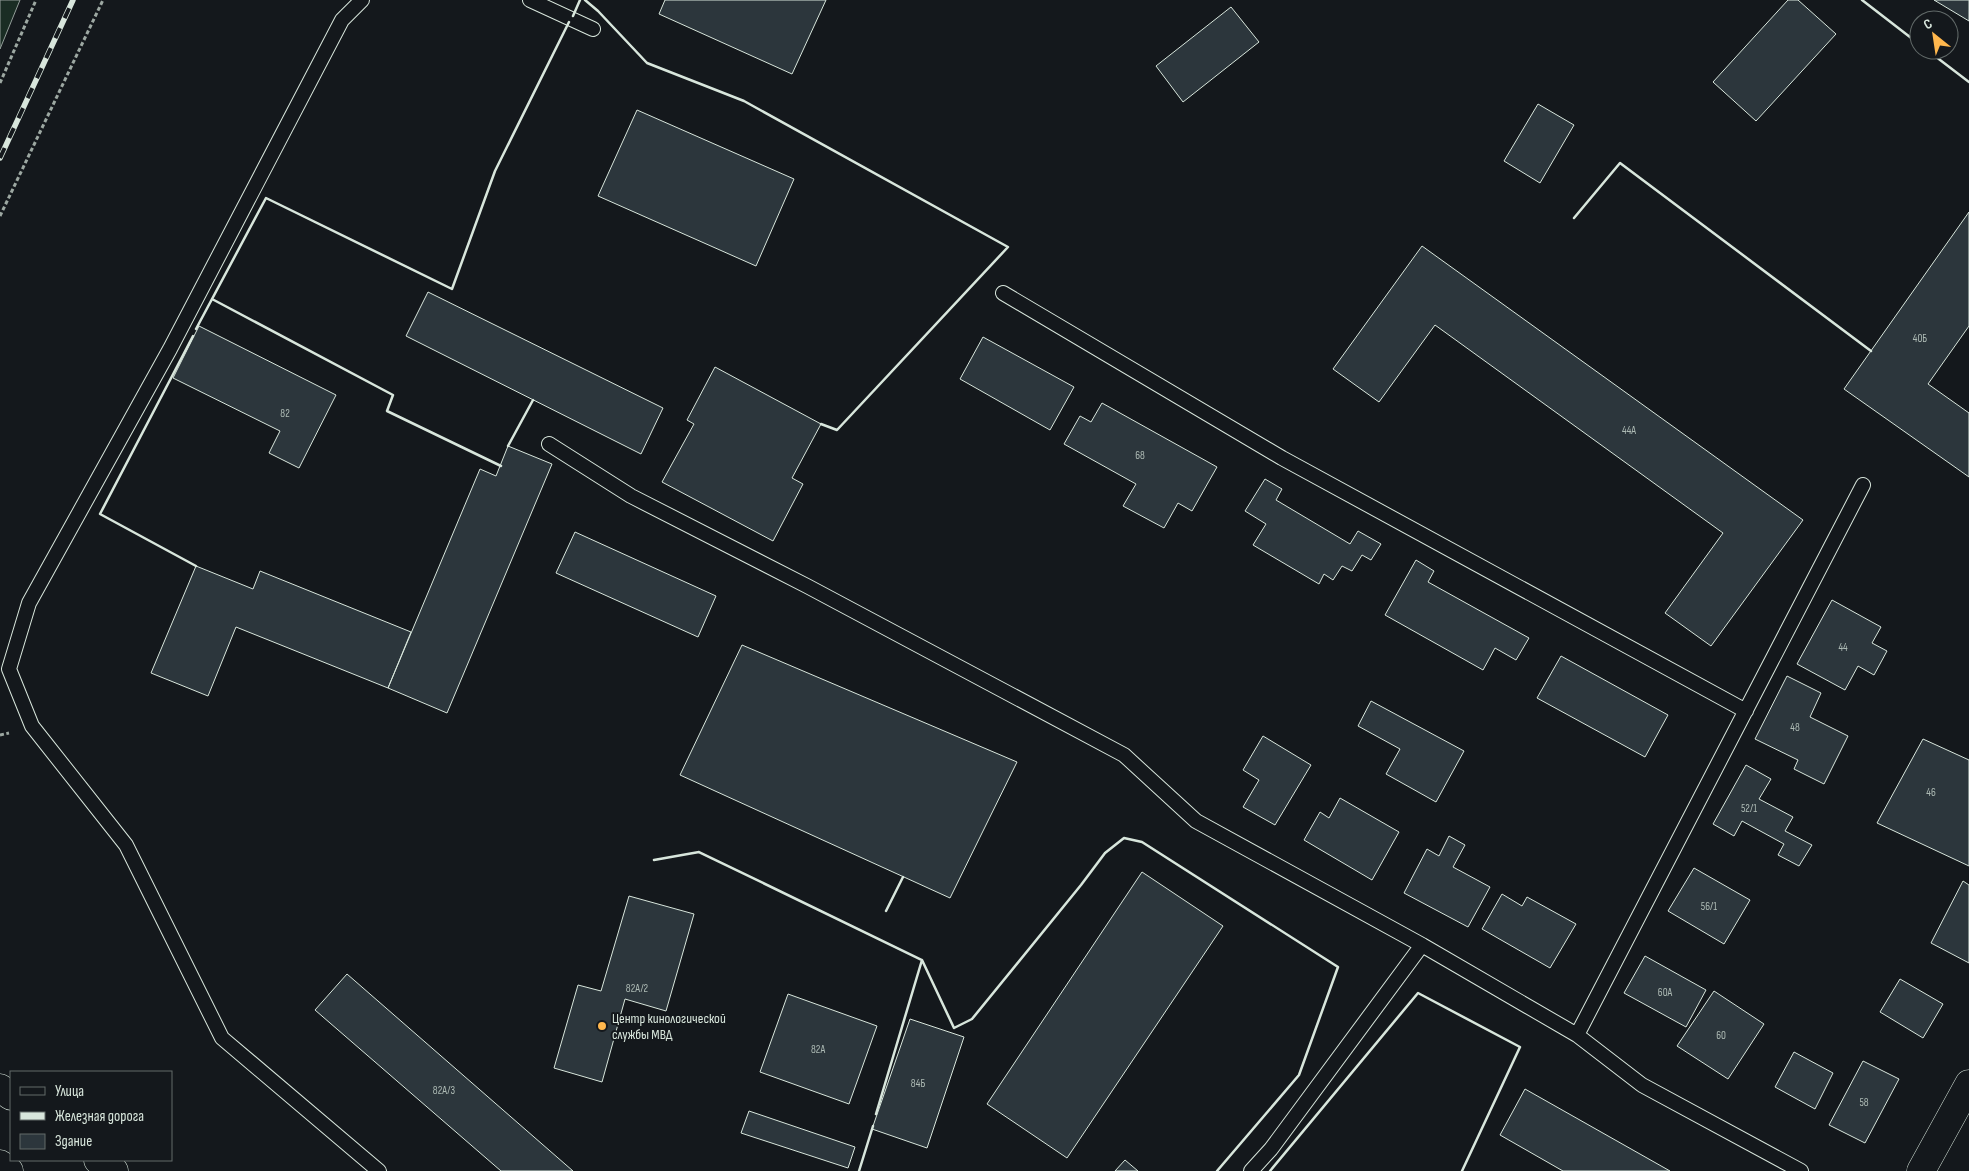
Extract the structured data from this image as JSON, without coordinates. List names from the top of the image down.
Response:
{
  "places": ["Центр кинологической службы МВД"],
  "house_numbers": [
    "40Б",
    "82",
    "44А",
    "68",
    "44",
    "48",
    "46",
    "52/1",
    "56/1",
    "82А/2",
    "60А",
    "60",
    "82А",
    "84Б",
    "82А/3",
    "58"
  ],
  "legend": ["Улица", "Железная дорога", "Здание"],
  "north": "top left"
}
